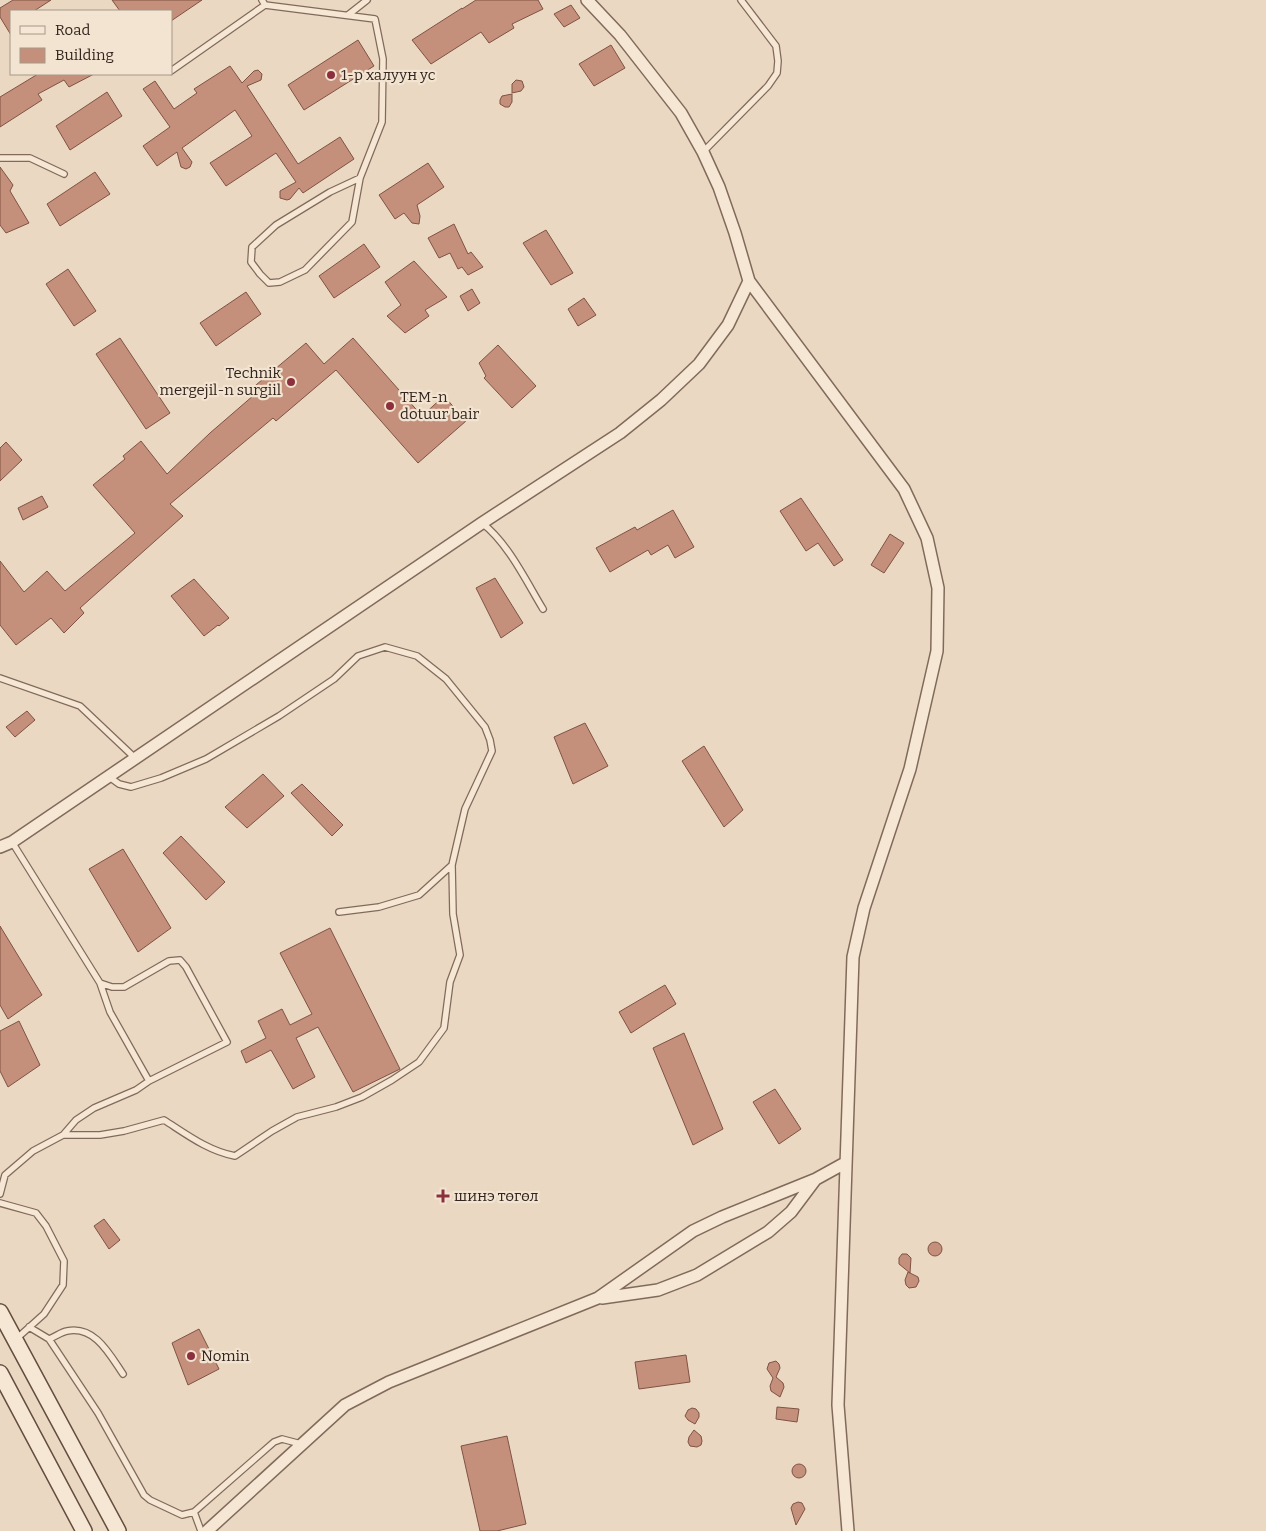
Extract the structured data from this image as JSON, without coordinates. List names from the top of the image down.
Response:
{
  "places": {
    "other": [
      "1-р халуун ус",
      "Technik mergejil-n surgiil",
      "TEM-n dotuur bair",
      "Nomin"
    ],
    "health": ["шинэ төгөл"]
  },
  "legend": ["Road", "Building"]
}
